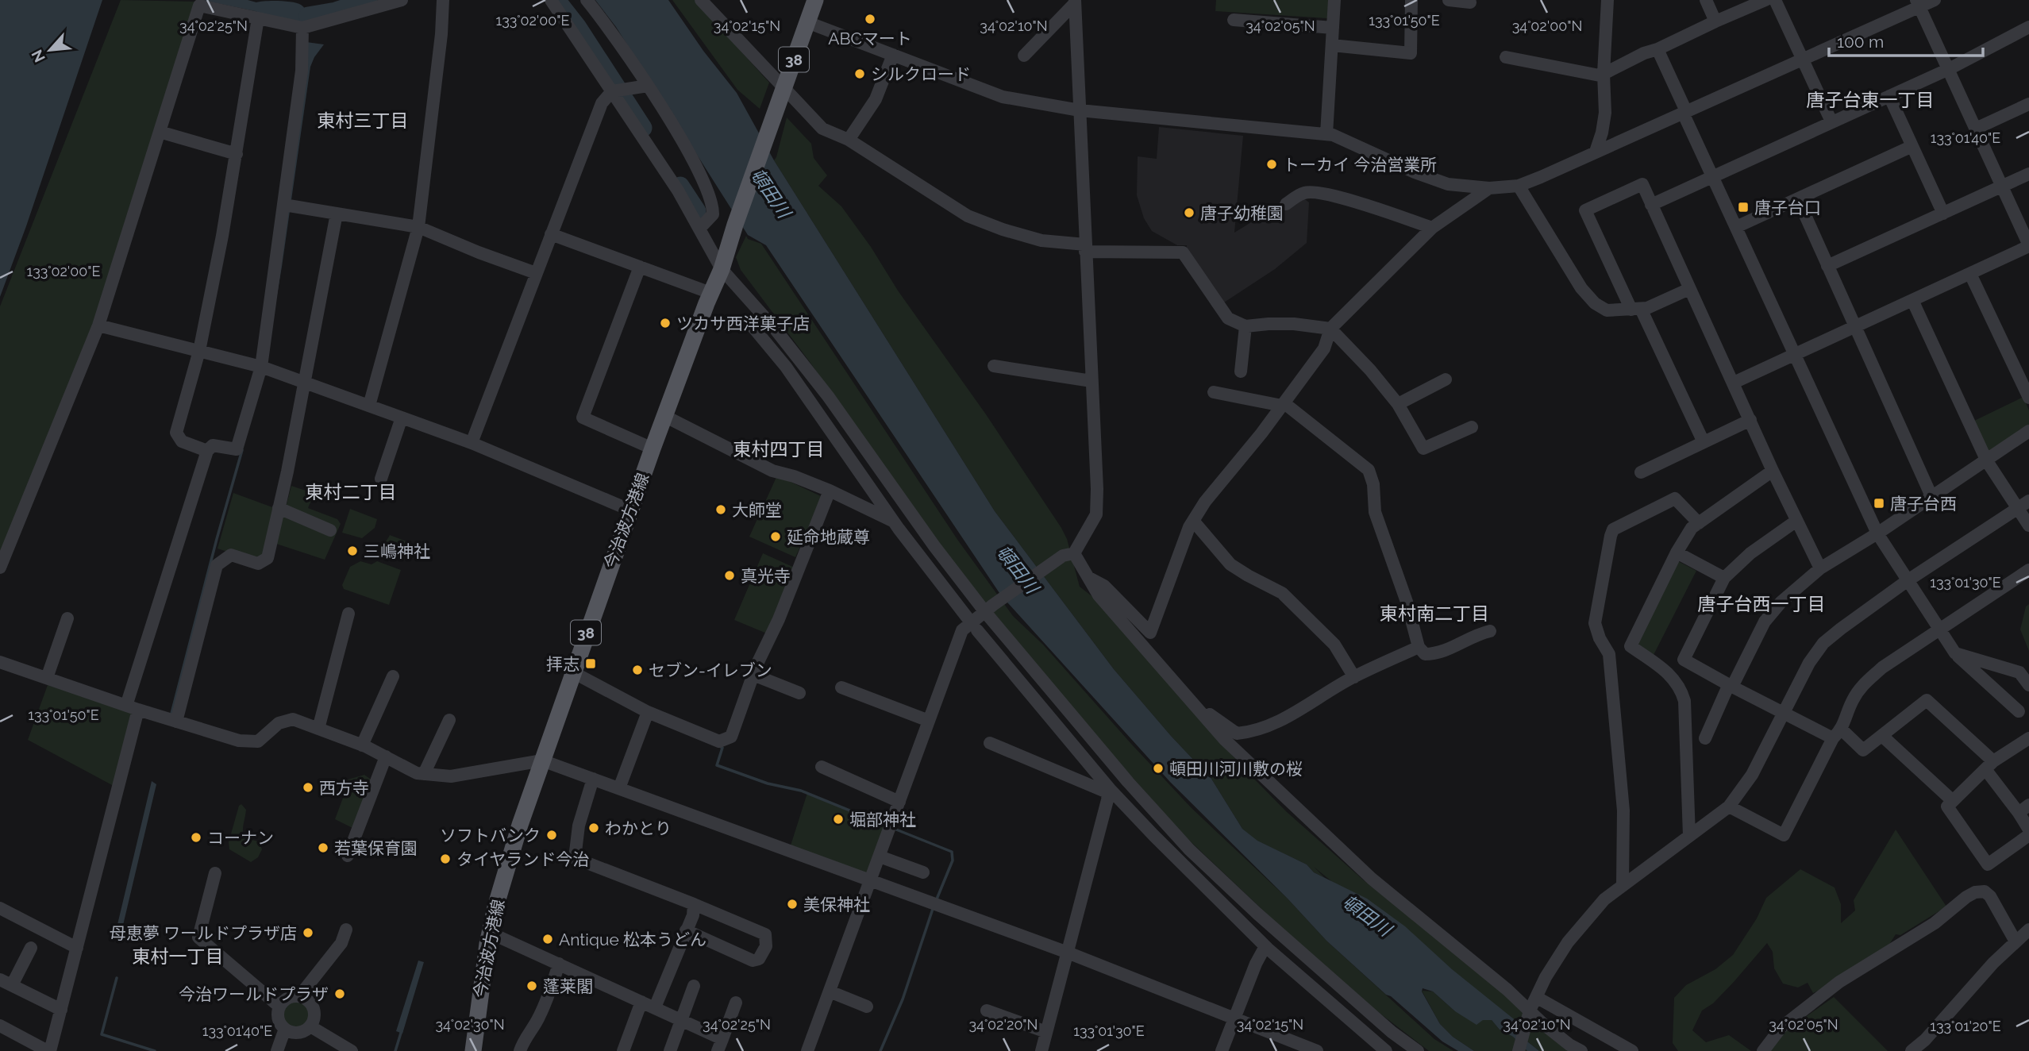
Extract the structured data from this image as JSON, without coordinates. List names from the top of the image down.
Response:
{
  "streets": {
    "main road": ["38", "今治波方港線"]
  },
  "districts": [
    "唐子台東一丁目",
    "東村三丁目",
    "東村四丁目",
    "東村二丁目",
    "唐子台西一丁目",
    "東村南二丁目",
    "東村一丁目"
  ],
  "water": ["頓田川"],
  "places": {
    "other": [
      "ABCマート",
      "シルクロード",
      "トーカイ 今治営業所",
      "唐子幼稚園",
      "ツカサ西洋菓子店",
      "大師堂",
      "延命地蔵尊",
      "三嶋神社",
      "真光寺",
      "セブン-イレブン",
      "頓田川河川敷の桜",
      "西方寺",
      "堀部神社",
      "わかとり",
      "ソフトバンク",
      "コーナン",
      "若葉保育園",
      "タイヤランド今治",
      "美保神社",
      "母恵夢 ワールドプラザ店",
      "Antique 松本うどん",
      "蓬莱閣",
      "今治ワールドプラザ"
    ],
    "transit": ["唐子台口", "唐子台西", "拝志"]
  },
  "scale_bar": "100 m",
  "north": "bottom left",
  "coordinates": [
    "133°02'00\"E",
    "133°01'50\"E",
    "34°02'25\"N",
    "34°02'15\"N",
    "34°02'10\"N",
    "34°02'05\"N",
    "34°02'00\"N",
    "133°01'40\"E",
    "133°01'30\"E",
    "34°02'30\"N",
    "34°02'20\"N",
    "133°01'20\"E"
  ]
}
